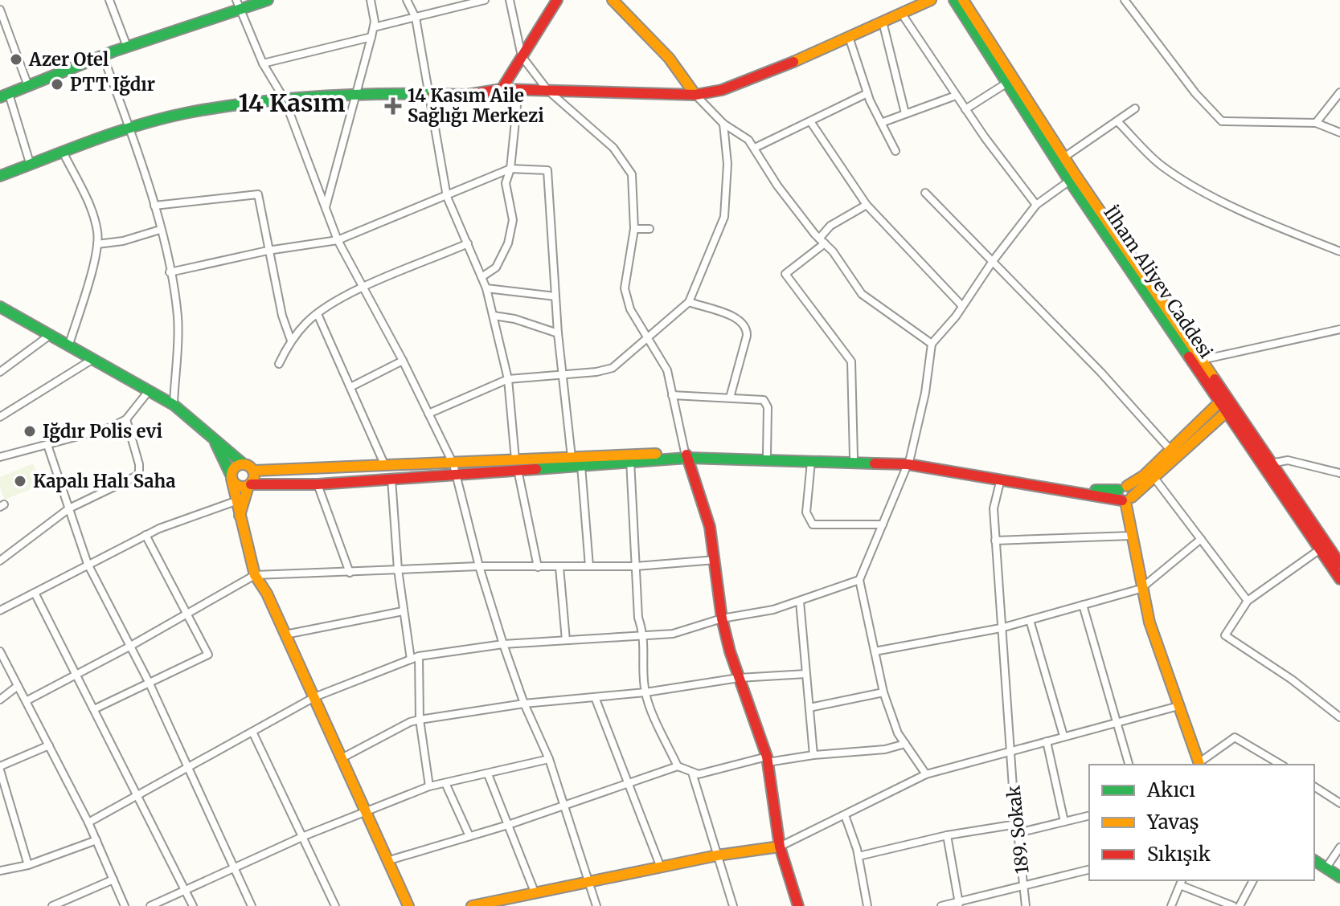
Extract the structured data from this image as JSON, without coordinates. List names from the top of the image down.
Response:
{
  "streets": {
    "street": ["İlham Aliyev Caddesi", "189. Sokak"]
  },
  "districts": ["14 Kasım"],
  "places": {
    "other": [
      "Azer Otel",
      "PTT Iğdır",
      "Iğdır Polis evi",
      "Kapalı Halı Saha"
    ],
    "health": ["14 Kasım Aile Sağlığı Merkezi"]
  },
  "legend": ["Akıcı", "Yavaş", "Sıkışık"]
}
